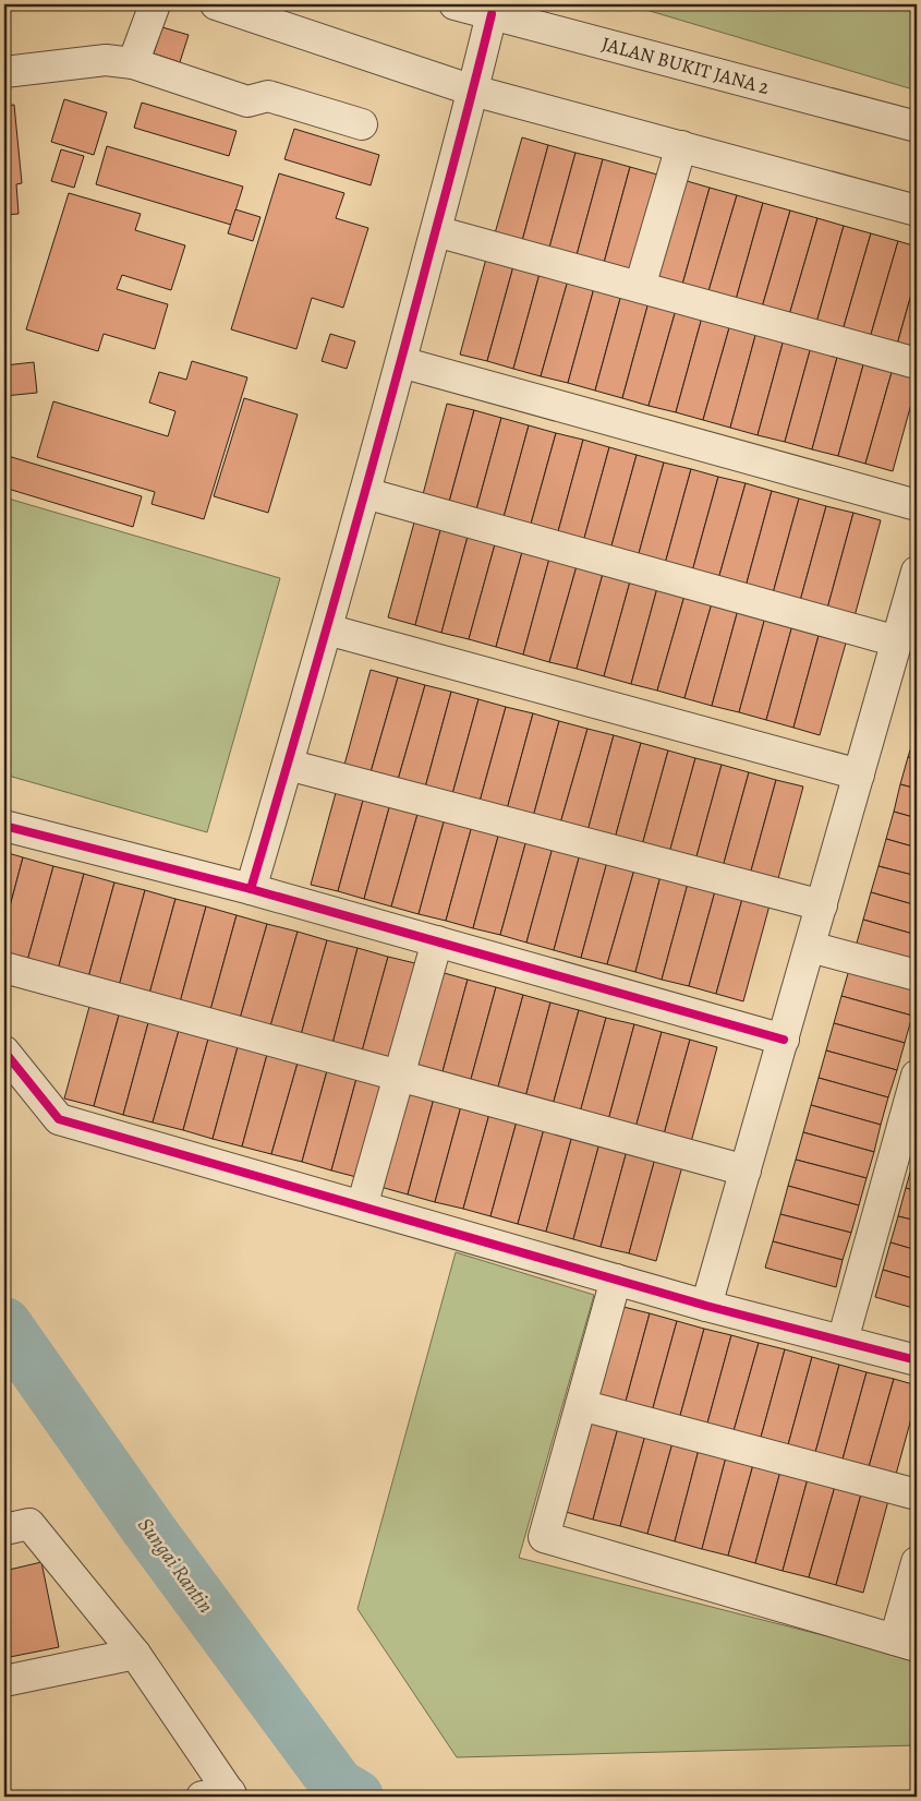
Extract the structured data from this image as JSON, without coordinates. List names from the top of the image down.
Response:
{
  "streets": {
    "street": ["JALAN BUKIT JANA 2"]
  },
  "water": ["Sungai Rantin"]
}
